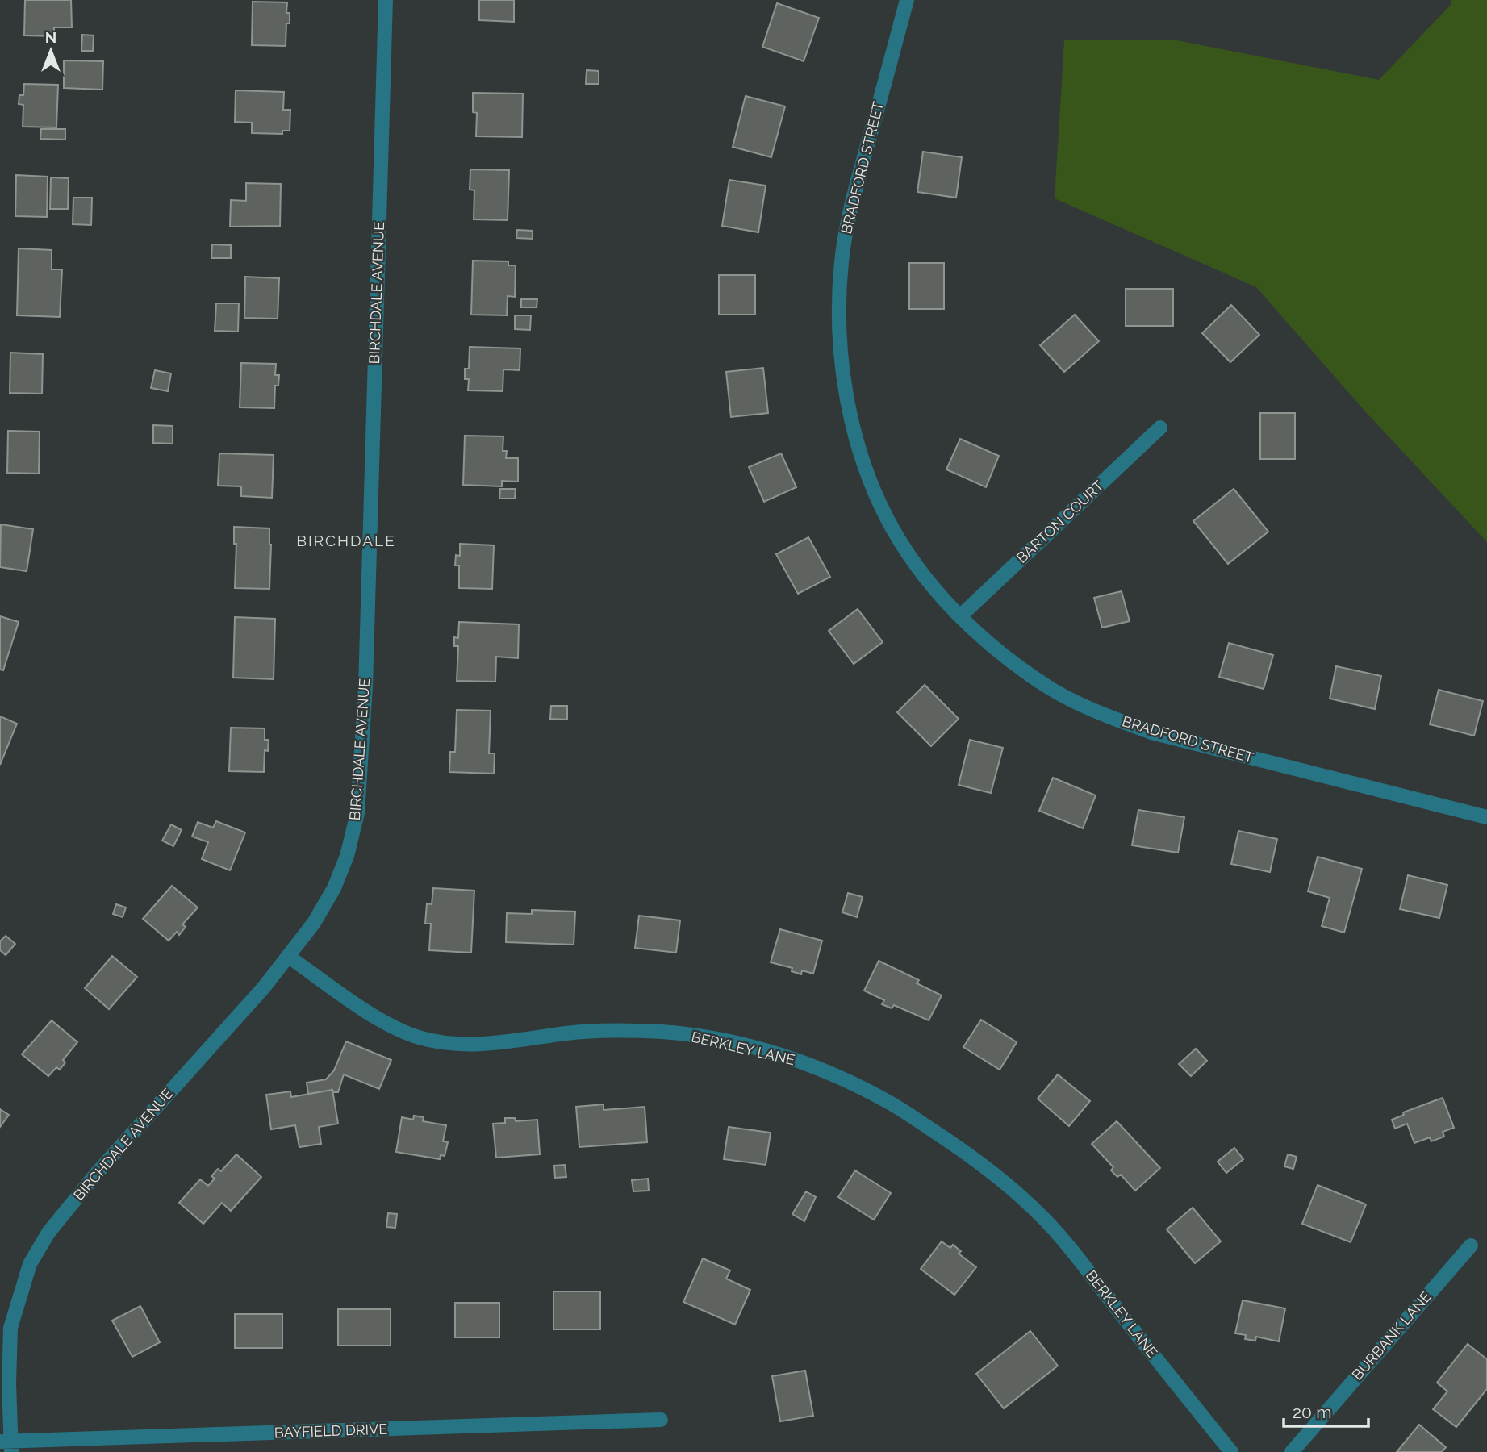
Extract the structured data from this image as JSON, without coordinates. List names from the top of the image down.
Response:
{
  "streets": {
    "street": [
      "BRADFORD STREET",
      "BIRCHDALE AVENUE",
      "BARTON COURT",
      "BERKLEY LANE",
      "BURBANK LANE",
      "BAYFIELD DRIVE"
    ]
  },
  "crossings": [
    ["BRADFORD STREET", "BARTON COURT"],
    ["BIRCHDALE AVENUE", "BERKLEY LANE"],
    ["BIRCHDALE AVENUE", "BAYFIELD DRIVE"]
  ],
  "districts": ["BIRCHDALE"],
  "scale_bar": "20 m",
  "north": "top"
}
